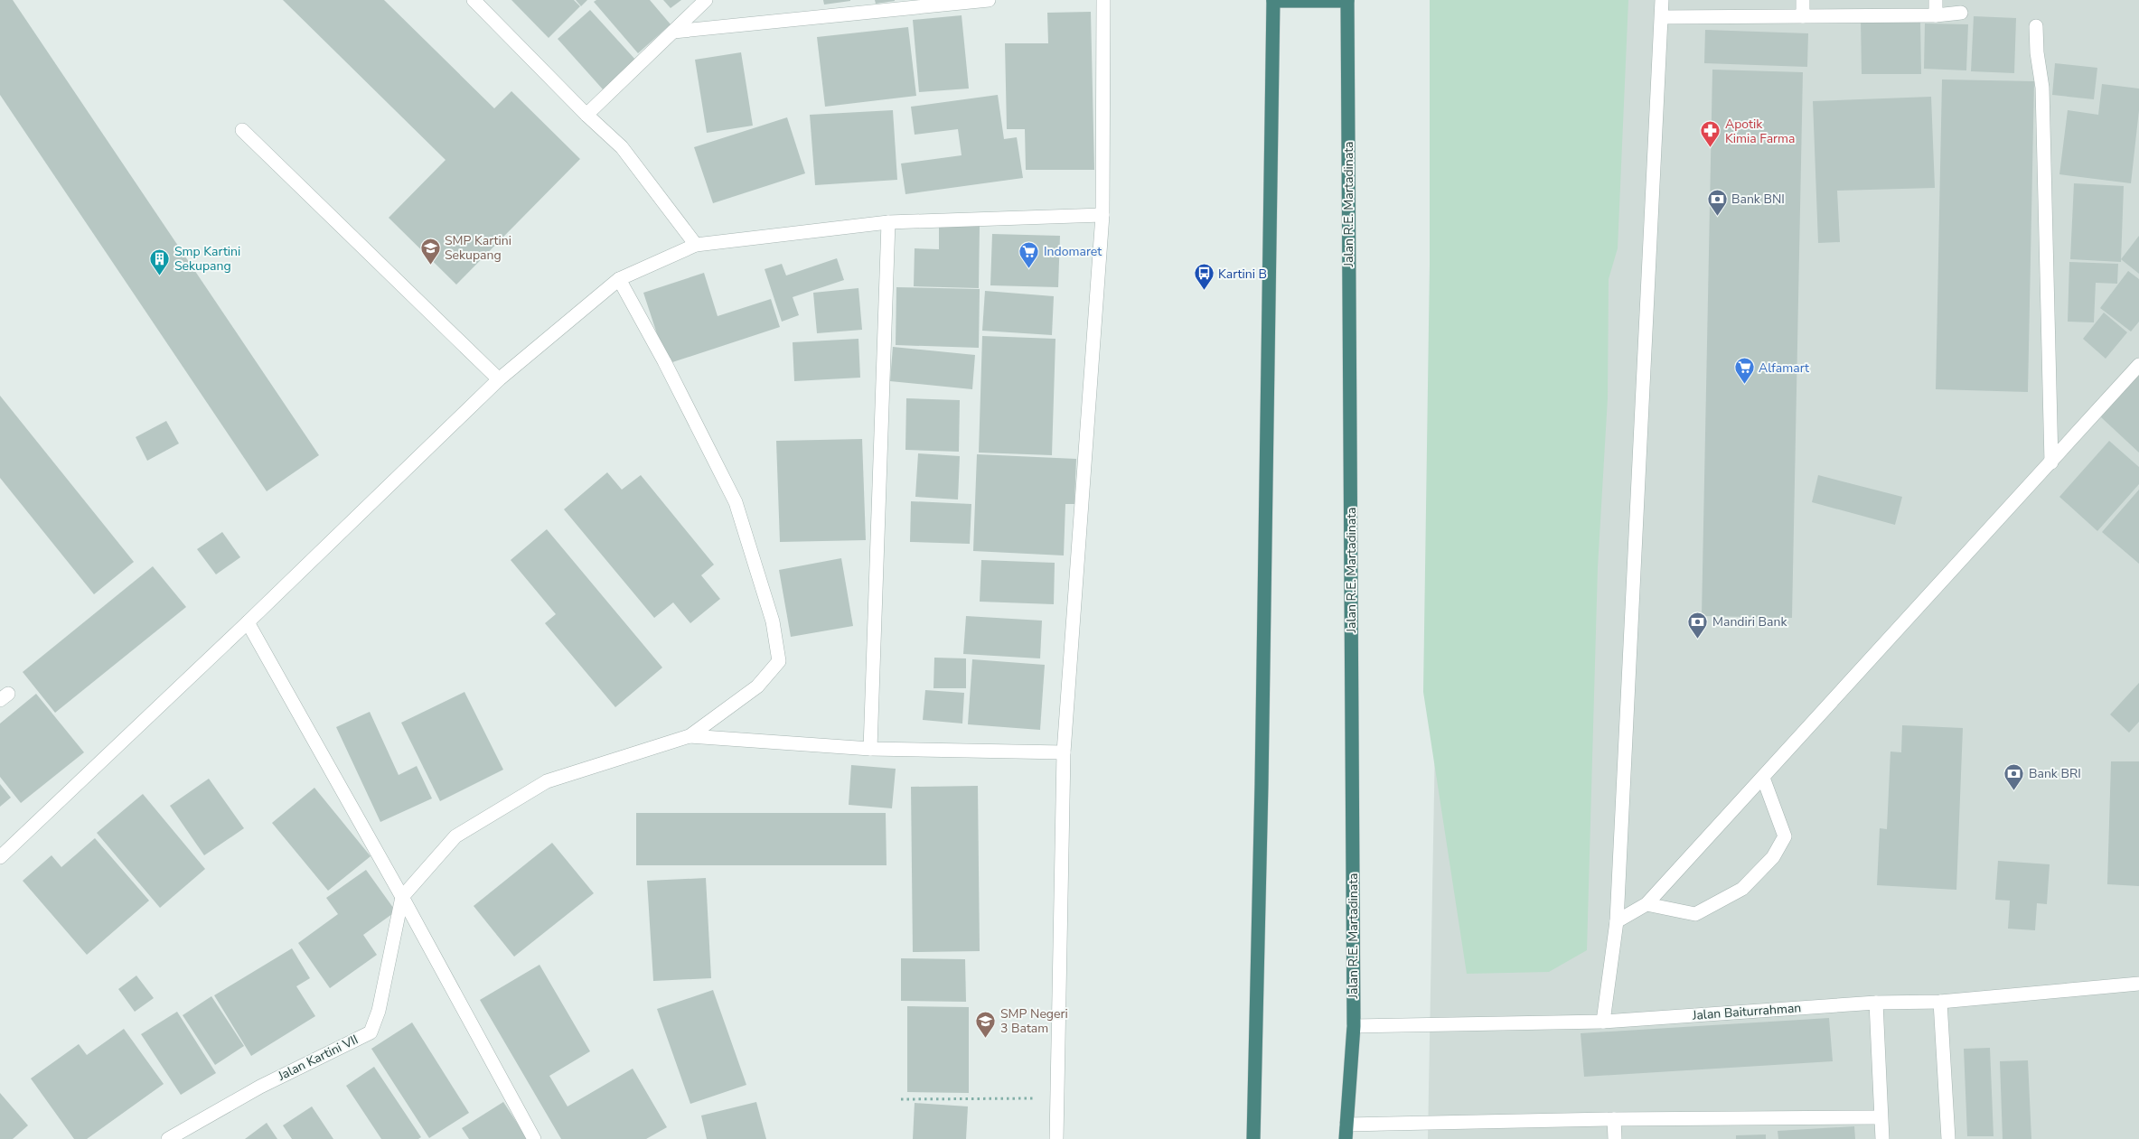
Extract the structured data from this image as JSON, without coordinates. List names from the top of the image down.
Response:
{
  "streets": {
    "highway": ["Jalan R.E. Martadinata"],
    "street": ["Jalan Baiturrahman", "Jalan Kartini VII"]
  },
  "crossings": [
    ["Jalan R.E. Martadinata", "Jalan Baiturrahman"]
  ],
  "places": {
    "pharmacy": ["Apotik Kimia Farma"],
    "bank": ["Bank BNI", "Mandiri Bank", "Bank BRI"],
    "school or university": ["SMP Kartini Sekupang", "SMP Negeri 3 Batam"],
    "supermarket": ["Indomaret", "Alfamart"],
    "building": ["Smp Kartini Sekupang"],
    "bus stop": ["Kartini B"]
  }
}
